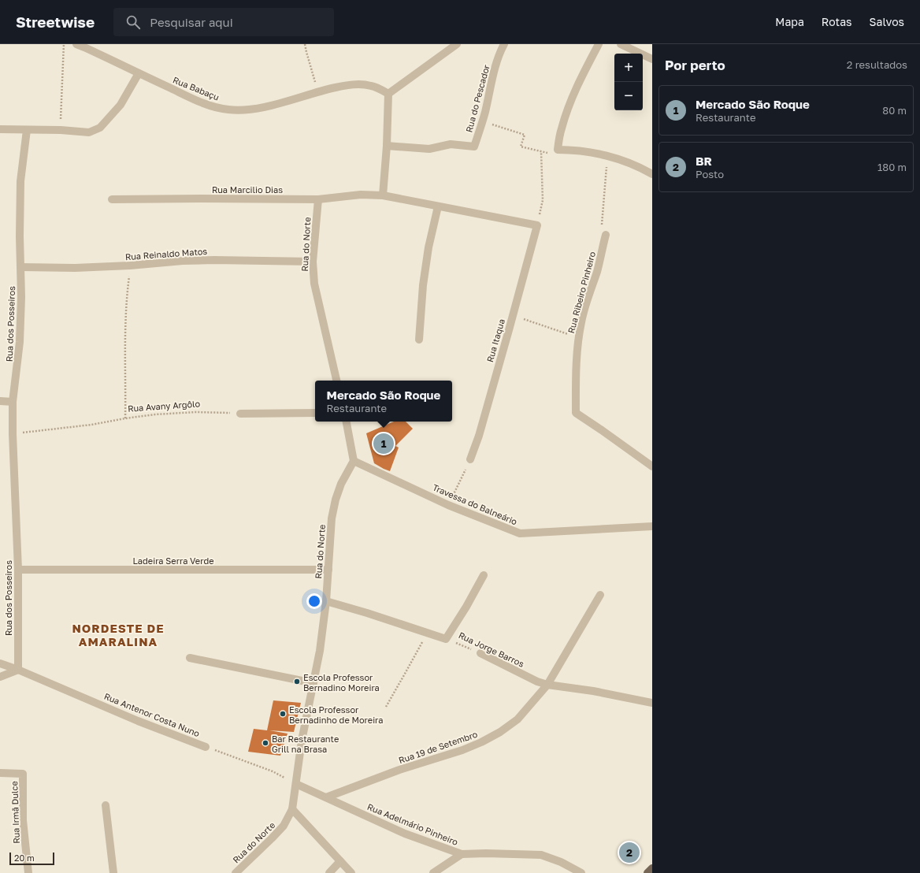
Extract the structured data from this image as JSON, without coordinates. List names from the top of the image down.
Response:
{
  "streets": {
    "street": [
      "Rua Babaçu",
      "Rua do Pescador",
      "Rua Marcilio Dias",
      "Rua do Norte",
      "Rua Reinaldo Matos",
      "Rua Ribeiro Pinheiro",
      "Rua dos Posseiros",
      "Rua Itaqua",
      "Travessa do Balneário",
      "Ladeira Serra Verde",
      "Rua Jorge Barros",
      "Rua Antenor Costa Nuno",
      "Rua 19 de Setembro",
      "Rua Irmã Dulce",
      "Rua Adelmário Pinheiro"
    ],
    "path": ["Rua Avany Argôlo"]
  },
  "crossings": [
    ["Rua Marcilio Dias", "Rua do Norte"],
    ["Rua Marcilio Dias", "Rua Itaqua"],
    ["Rua do Norte", "Rua Reinaldo Matos"],
    ["Rua do Norte", "Travessa do Balneário"],
    ["Rua do Norte", "Ladeira Serra Verde"],
    ["Rua do Norte", "Rua Jorge Barros"],
    ["Rua do Norte", "Rua Antenor Costa Nuno"],
    ["Rua do Norte", "Rua Adelmário Pinheiro"],
    ["Rua Reinaldo Matos", "Rua dos Posseiros"],
    ["Rua dos Posseiros", "Rua Avany Argôlo"],
    ["Rua dos Posseiros", "Ladeira Serra Verde"],
    ["Rua dos Posseiros", "Rua Antenor Costa Nuno"],
    ["Rua Jorge Barros", "Rua 19 de Setembro"],
    ["Rua Antenor Costa Nuno", "Rua Adelmário Pinheiro"],
    ["Rua 19 de Setembro", "Rua Adelmário Pinheiro"]
  ],
  "districts": ["NORDESTE DE AMARALINA"],
  "places": ["Escola Professor Bernadino Moreira", "Escola Professor Bernadinho de Moreira", "Bar Restaurante Grill na Brasa"],
  "scale_bar": "20 m",
  "page": {
    "header": "Streetwise",
    "search": "Pesquisar aqui",
    "nav": ["Mapa", "Rotas", "Salvos"],
    "heading": ["Por perto", "2 resultados"],
    "map_buttons": ["+", "−"],
    "list": [
      {
        "mark": "1",
        "name": "Mercado São Roque",
        "note": "Restaurante",
        "value": "80 m"
      },
      {
        "mark": "2",
        "name": "BR",
        "note": "Posto",
        "value": "180 m"
      }
    ],
    "popup": ["Mercado São Roque", "Restaurante"],
    "pins": ["1", "2"],
    "scale": "20 m"
  }
}
